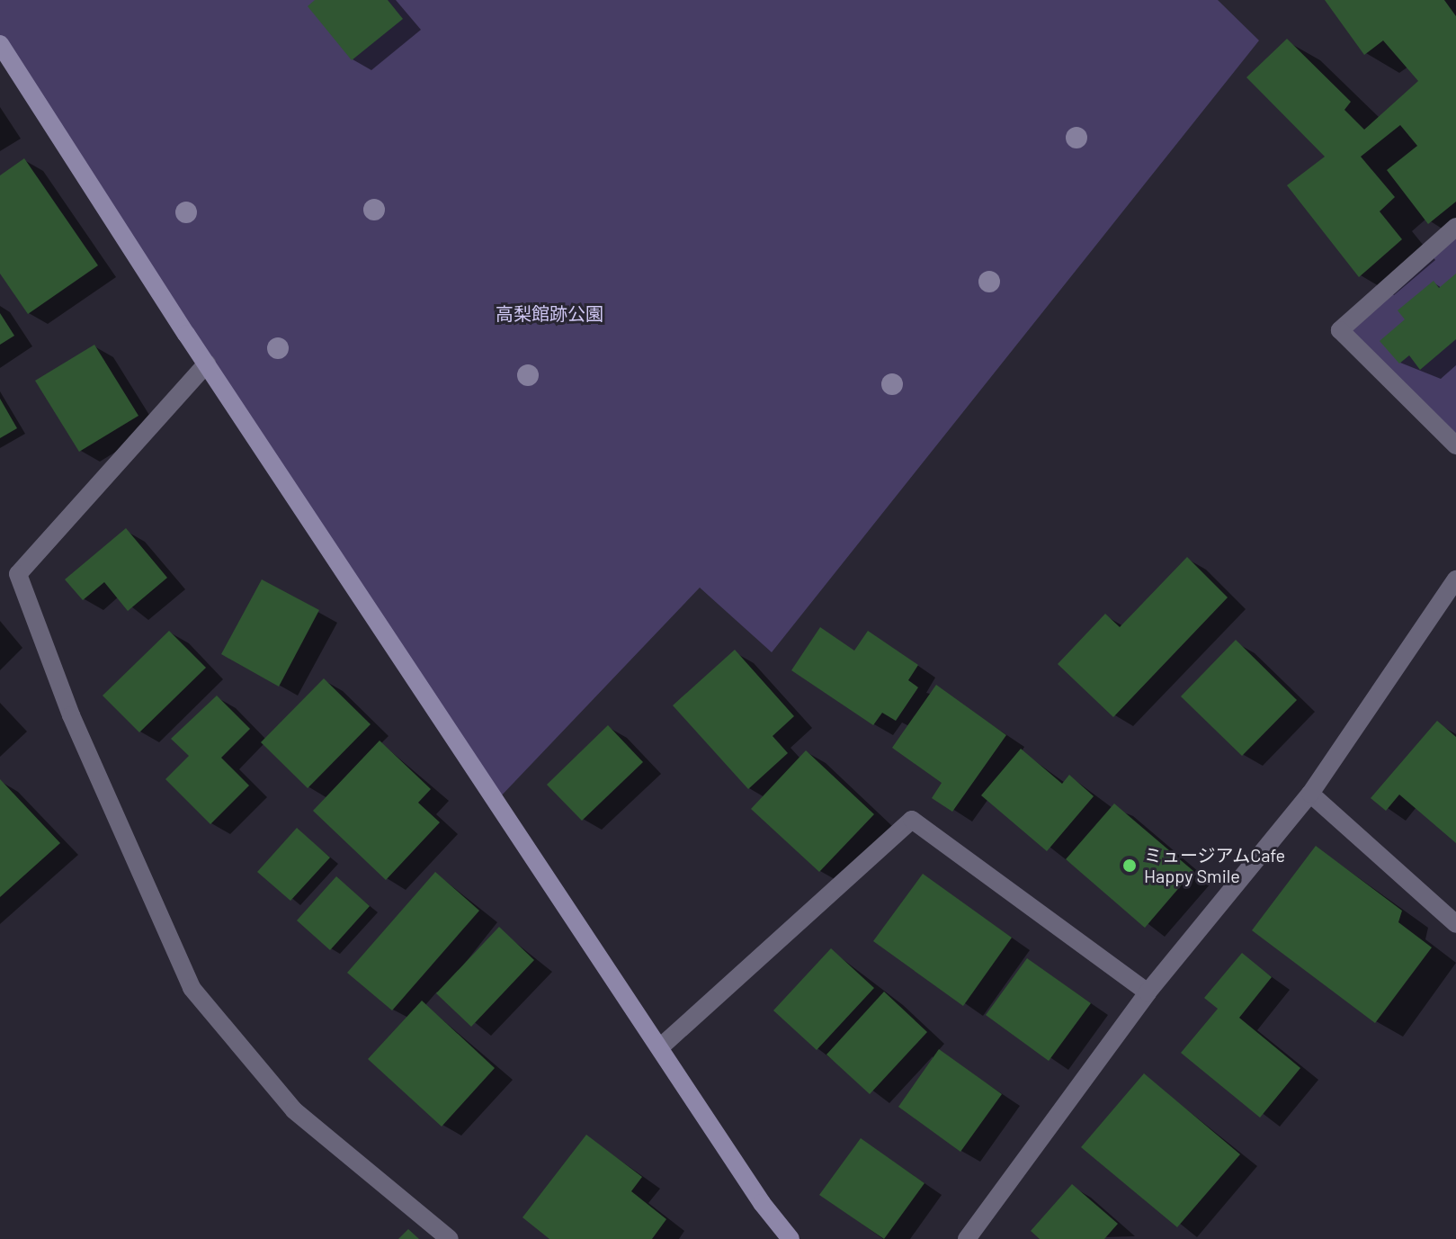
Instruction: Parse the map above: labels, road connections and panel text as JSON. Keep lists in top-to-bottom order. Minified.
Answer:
{"parks":["高梨館跡公園"],"places":["ミュージアムCafe Happy Smile"]}
